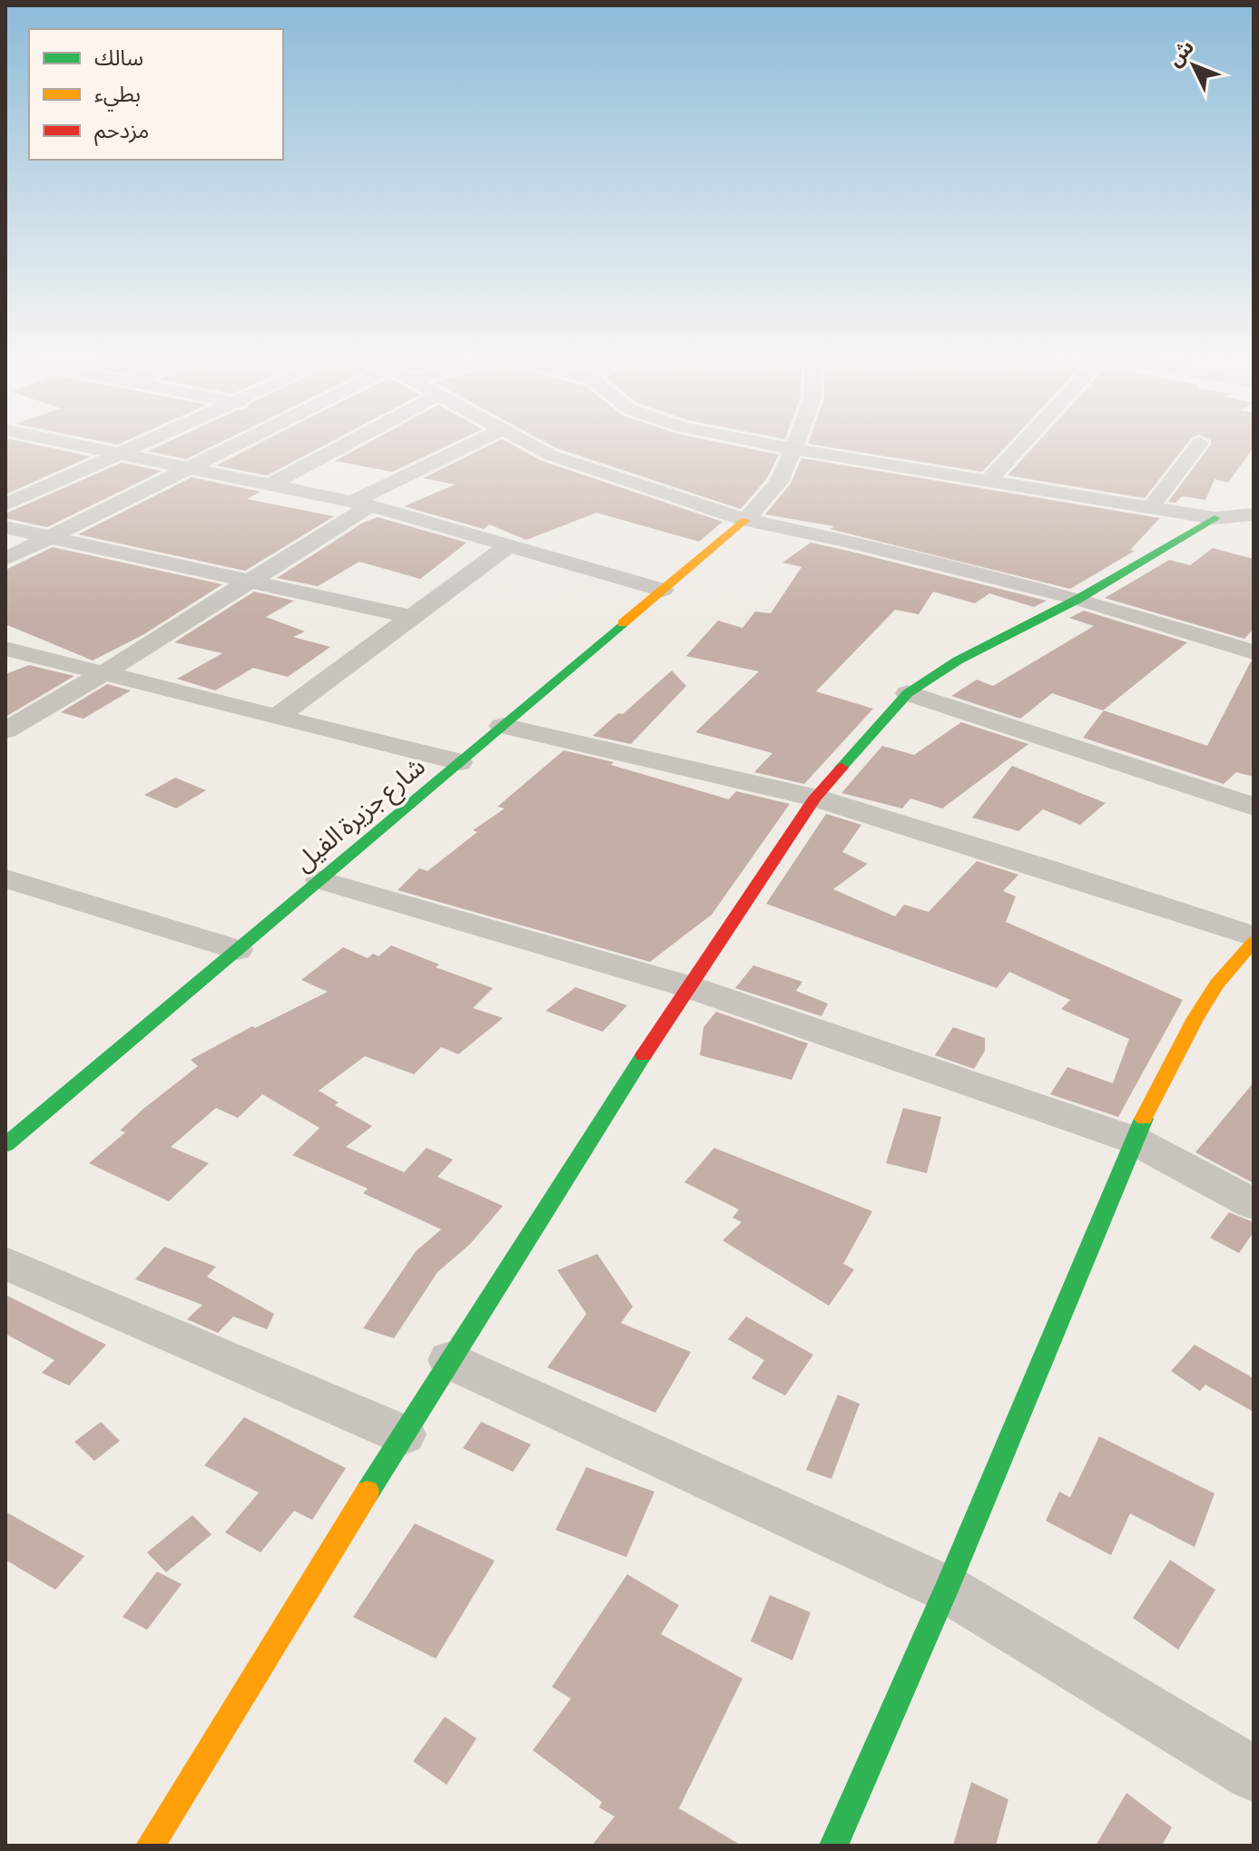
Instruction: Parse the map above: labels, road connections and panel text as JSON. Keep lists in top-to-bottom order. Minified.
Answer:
{"streets":{"street":["شارع جزيرة الفيل"]},"legend":["سالك","بطيء","مزدحم"],"north":"top left"}
